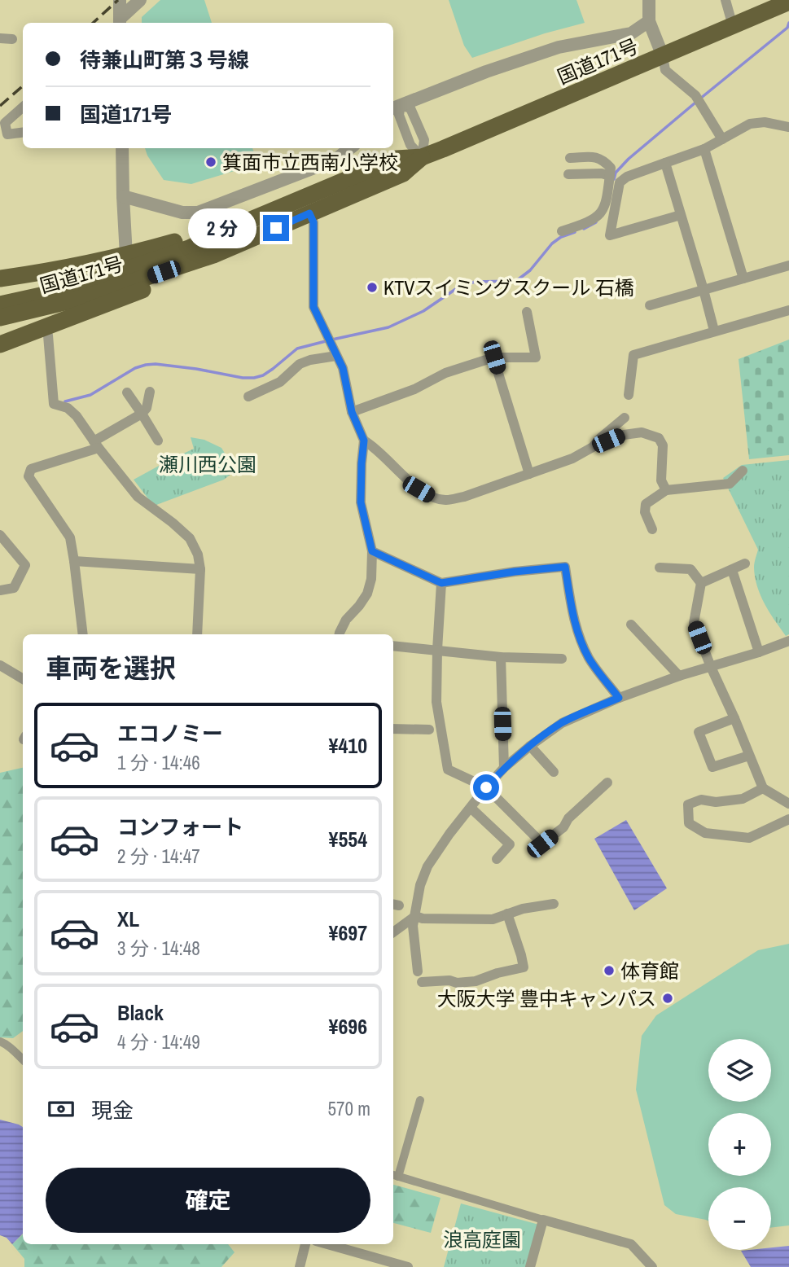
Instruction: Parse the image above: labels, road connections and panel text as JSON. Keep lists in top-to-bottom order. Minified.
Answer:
{"streets":{"highway":["国道171号"]},"parks":["瀬川西公園","浪高庭園"],"places":["箕面市立西南小学校","KTVスイミングスクール 石橋","体育館","大阪大学 豊中キャンパス"],"page":{"banner":["待兼山町第３号線","国道171号"],"bubble":"2 分","heading":"車両を選択","list":[{"name":"エコノミー","note":"1 分 · 14:46","value":"¥410"},{"name":"コンフォート","note":"2 分 · 14:47","value":"¥554"},{"name":"XL","note":"3 分 · 14:48","value":"¥697"},{"name":"Black","note":"4 分 · 14:49","value":"¥696"}],"map_buttons":["+","−"],"pay":["現金","570 m"],"buttons":"確定"}}
